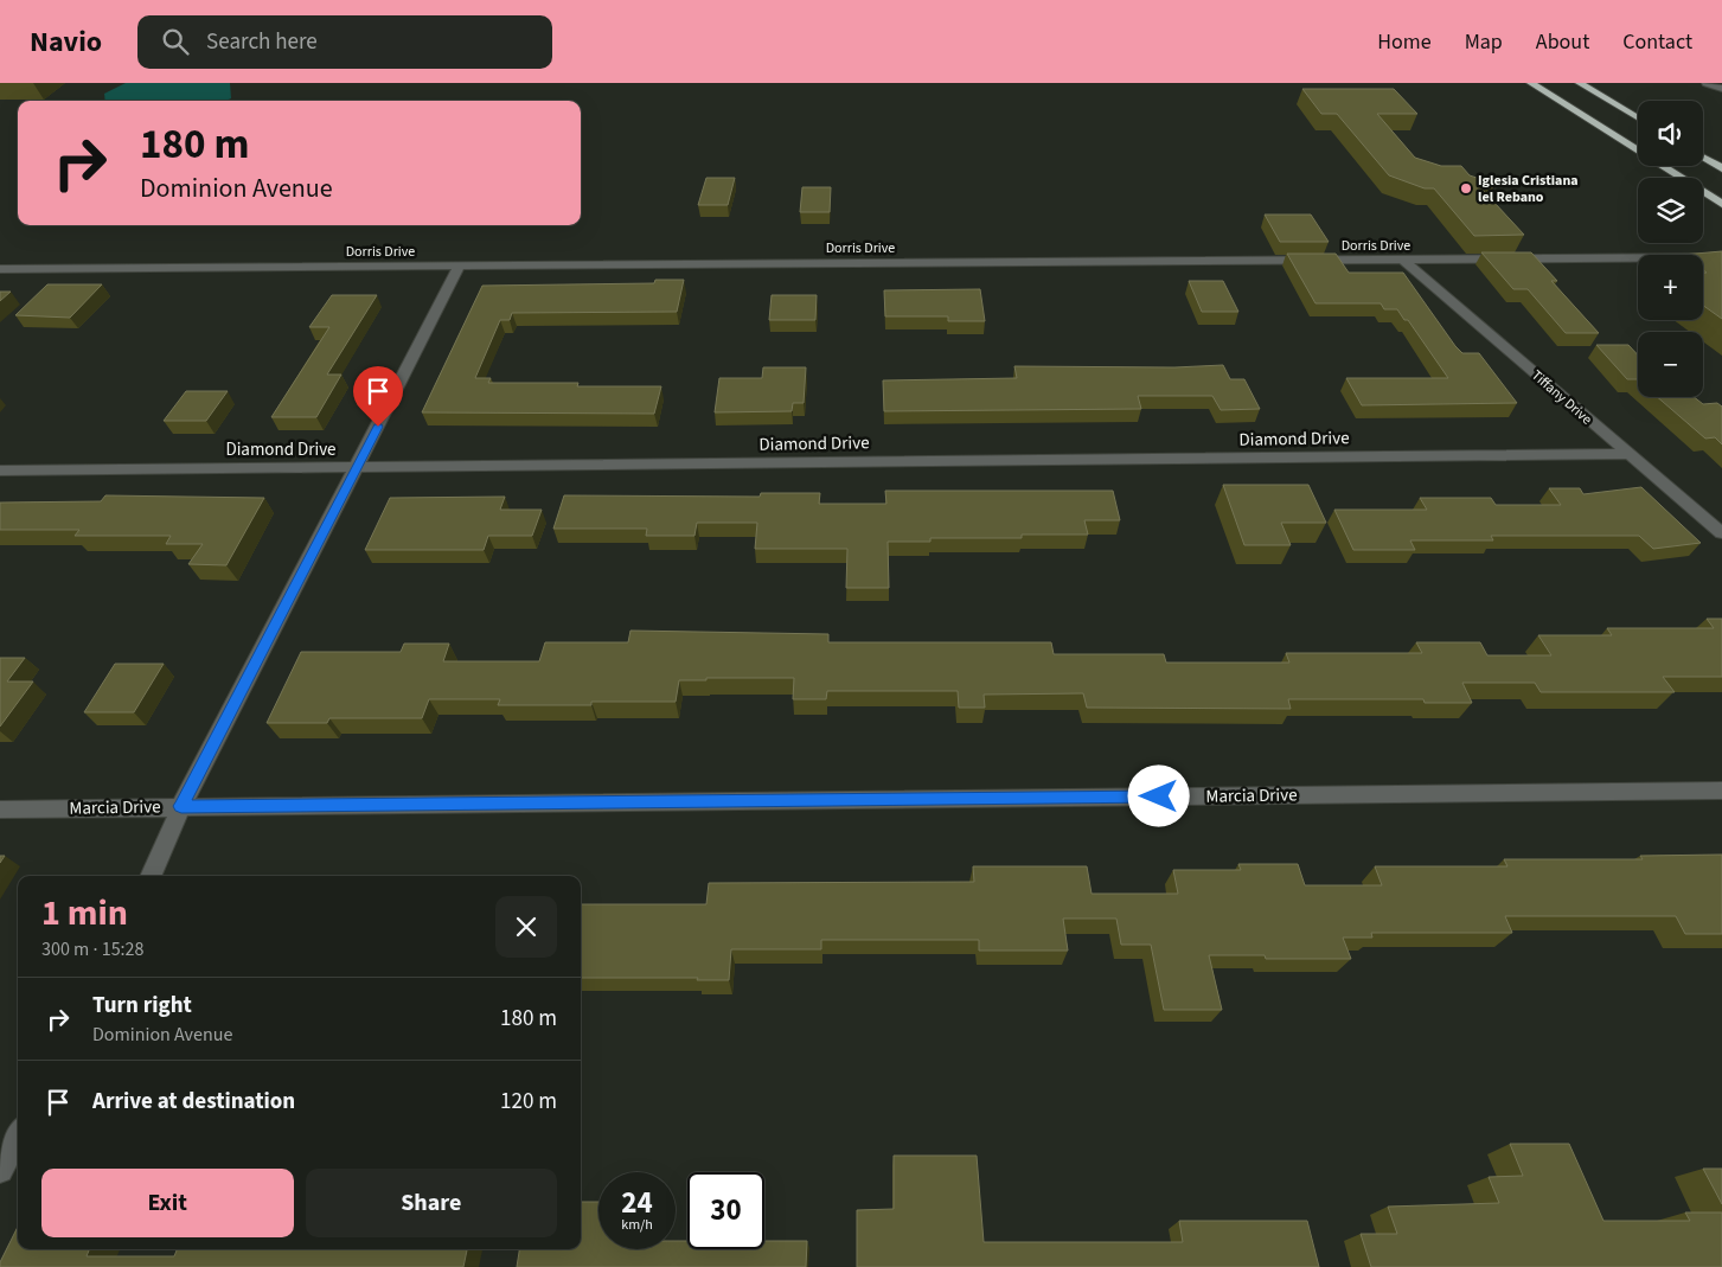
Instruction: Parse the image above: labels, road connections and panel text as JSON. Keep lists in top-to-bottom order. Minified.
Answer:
{"streets":{"street":["Dorris Drive","Tiffany Drive","Diamond Drive","Marcia Drive"]},"crossings":[["Dorris Drive","Tiffany Drive"],["Tiffany Drive","Diamond Drive"]],"places":["Iglesia Cristiana lel Rebano"],"page":{"header":"Navio","search":"Search here","nav":["Home","Map","About","Contact"],"map_buttons":["+","−"],"turn":["180 m","Dominion Avenue"],"heading":["1 min","300 m · 15:28"],"list":[{"name":"Turn right","note":"Dominion Avenue","value":"180 m"},{"name":"Arrive at destination","value":"120 m"}],"buttons":["Exit","Share"],"speed":"24 km/h","limit":"30"}}
